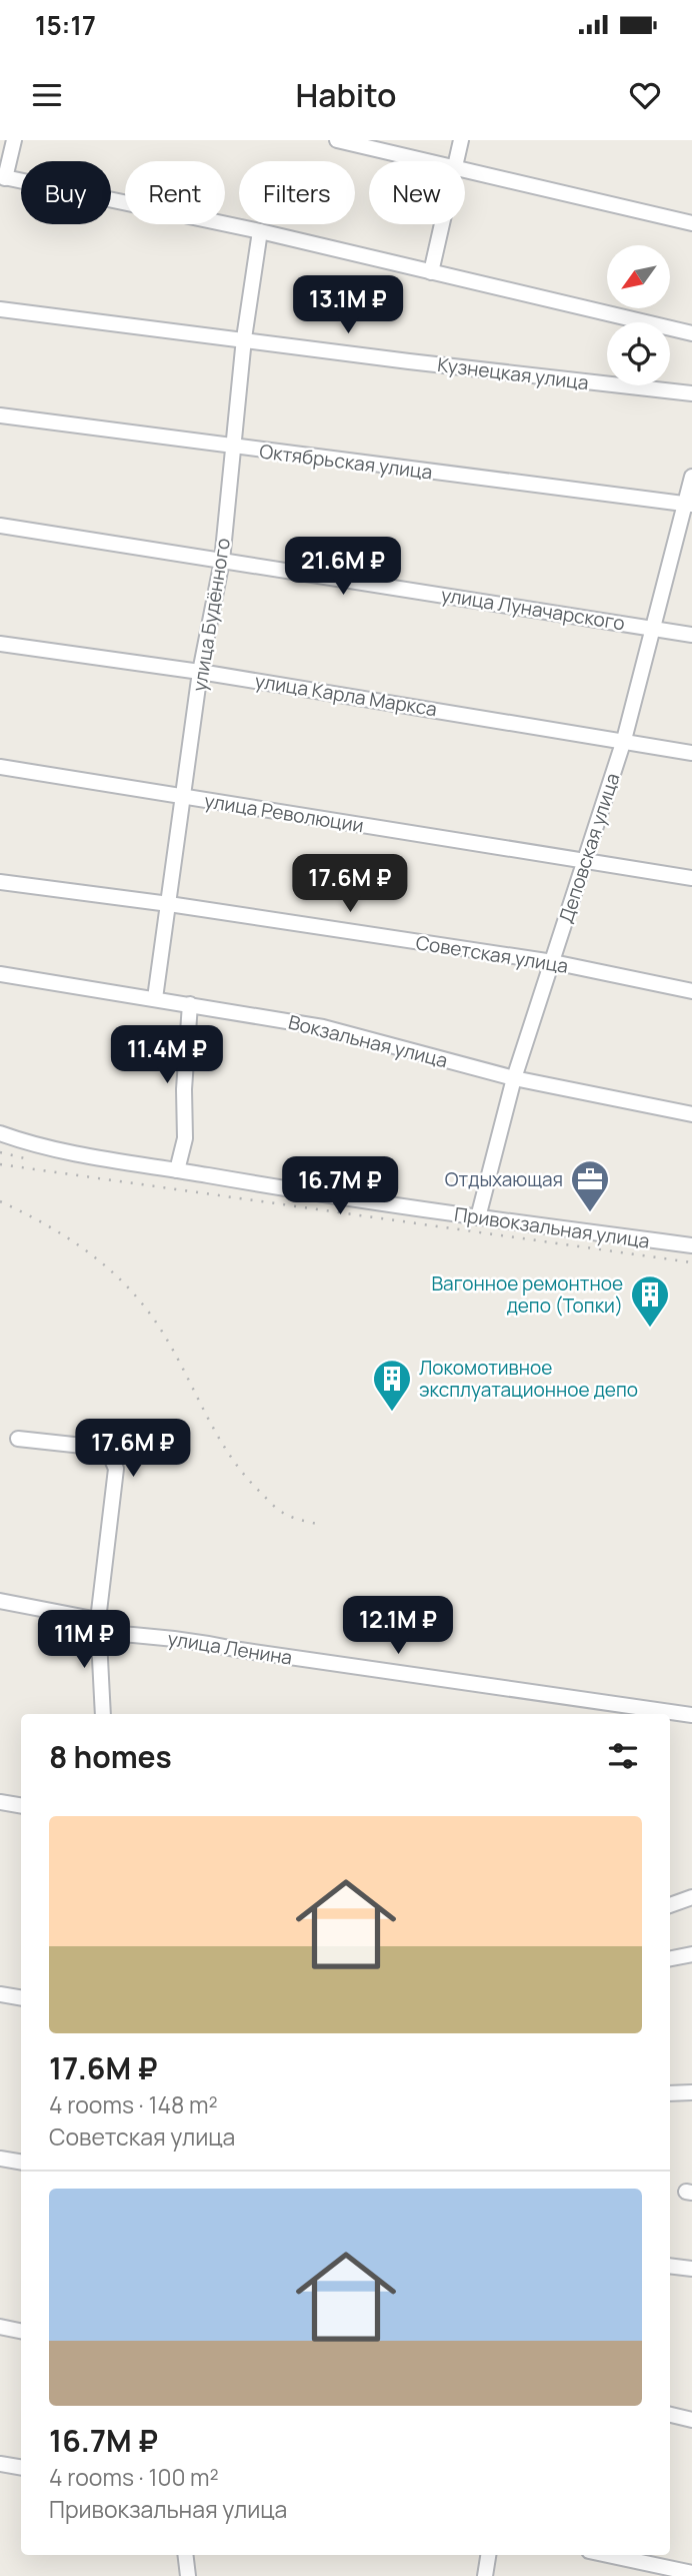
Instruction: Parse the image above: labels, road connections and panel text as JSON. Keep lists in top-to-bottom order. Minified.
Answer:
{"streets":{"street":["Кузнецкая улица","Октябрьская улица","улица Луначарского","улица Будённого","улица Карла Маркса","улица Революции","Деповская улица","Советская улица","Вокзальная улица","Привокзальная улица","улица Ленина"]},"crossings":[["Кузнецкая улица","улица Будённого"],["Октябрьская улица","улица Будённого"],["Октябрьская улица","Деповская улица"],["улица Луначарского","улица Будённого"],["улица Луначарского","Деповская улица"],["улица Будённого","улица Карла Маркса"],["улица Будённого","улица Революции"],["улица Будённого","Советская улица"],["улица Будённого","Вокзальная улица"],["улица Карла Маркса","Деповская улица"],["улица Революции","Деповская улица"],["Деповская улица","Советская улица"],["Деповская улица","Вокзальная улица"],["Деповская улица","Привокзальная улица"]],"places":{"office":["Отдыхающая"],"building":["Вагонное ремонтное депо (Топки)","Локомотивное эксплуатационное депо"]},"north":"bottom left","page":{"status":"15:17","header":"Habito","chip":["Buy","Rent","Filters","New"],"price":["13.1M ₽","21.6M ₽","17.6M ₽","11.4M ₽","16.7M ₽","17.6M ₽","12.1M ₽","11M ₽"],"heading":"8 homes","list":[{"name":"17.6M ₽","note":"4 rooms · 148 m² · Советская улица"},{"name":"16.7M ₽","note":"4 rooms · 100 m² · Привокзальная улица"}]}}
